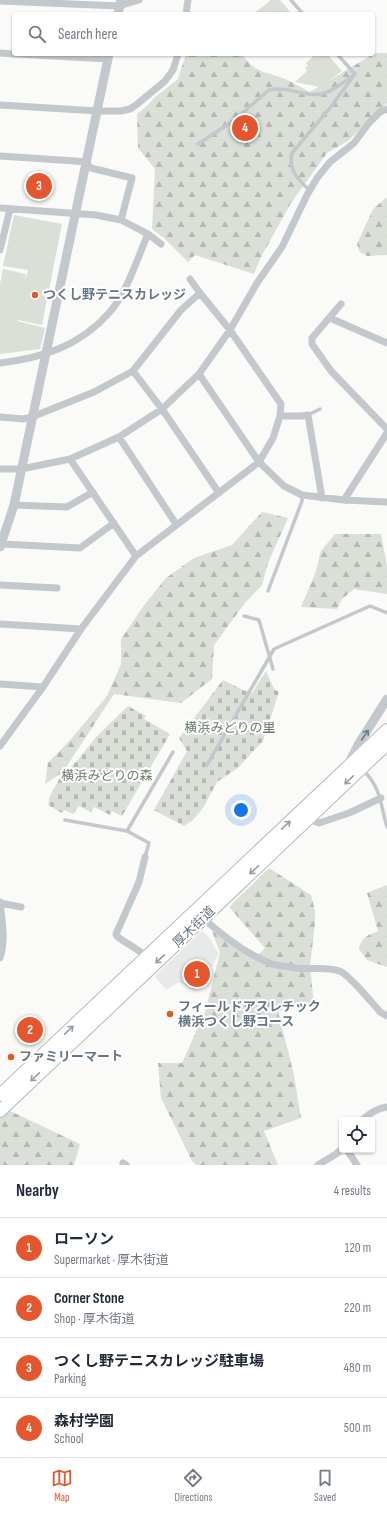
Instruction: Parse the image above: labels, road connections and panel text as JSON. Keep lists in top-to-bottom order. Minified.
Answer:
{"streets":{"highway":["厚木街道"]},"parks":["横浜みどりの里","横浜みどりの森"],"places":["つくし野テニスカレッジ","フィールドアスレチック 横浜つくし野コース","ファミリーマート"],"page":{"search":"Search here","pins":["4","3","1","2"],"heading":["Nearby","4 results"],"list":[{"mark":"1","name":"ローソン","note":"Supermarket · 厚木街道","value":"120 m"},{"mark":"2","name":"Corner Stone","note":"Shop · 厚木街道","value":"220 m"},{"mark":"3","name":"つくし野テニスカレッジ駐車場","note":"Parking","value":"480 m"},{"mark":"4","name":"森村学園","note":"School","value":"500 m"}],"nav":["Map","Directions","Saved"]}}
